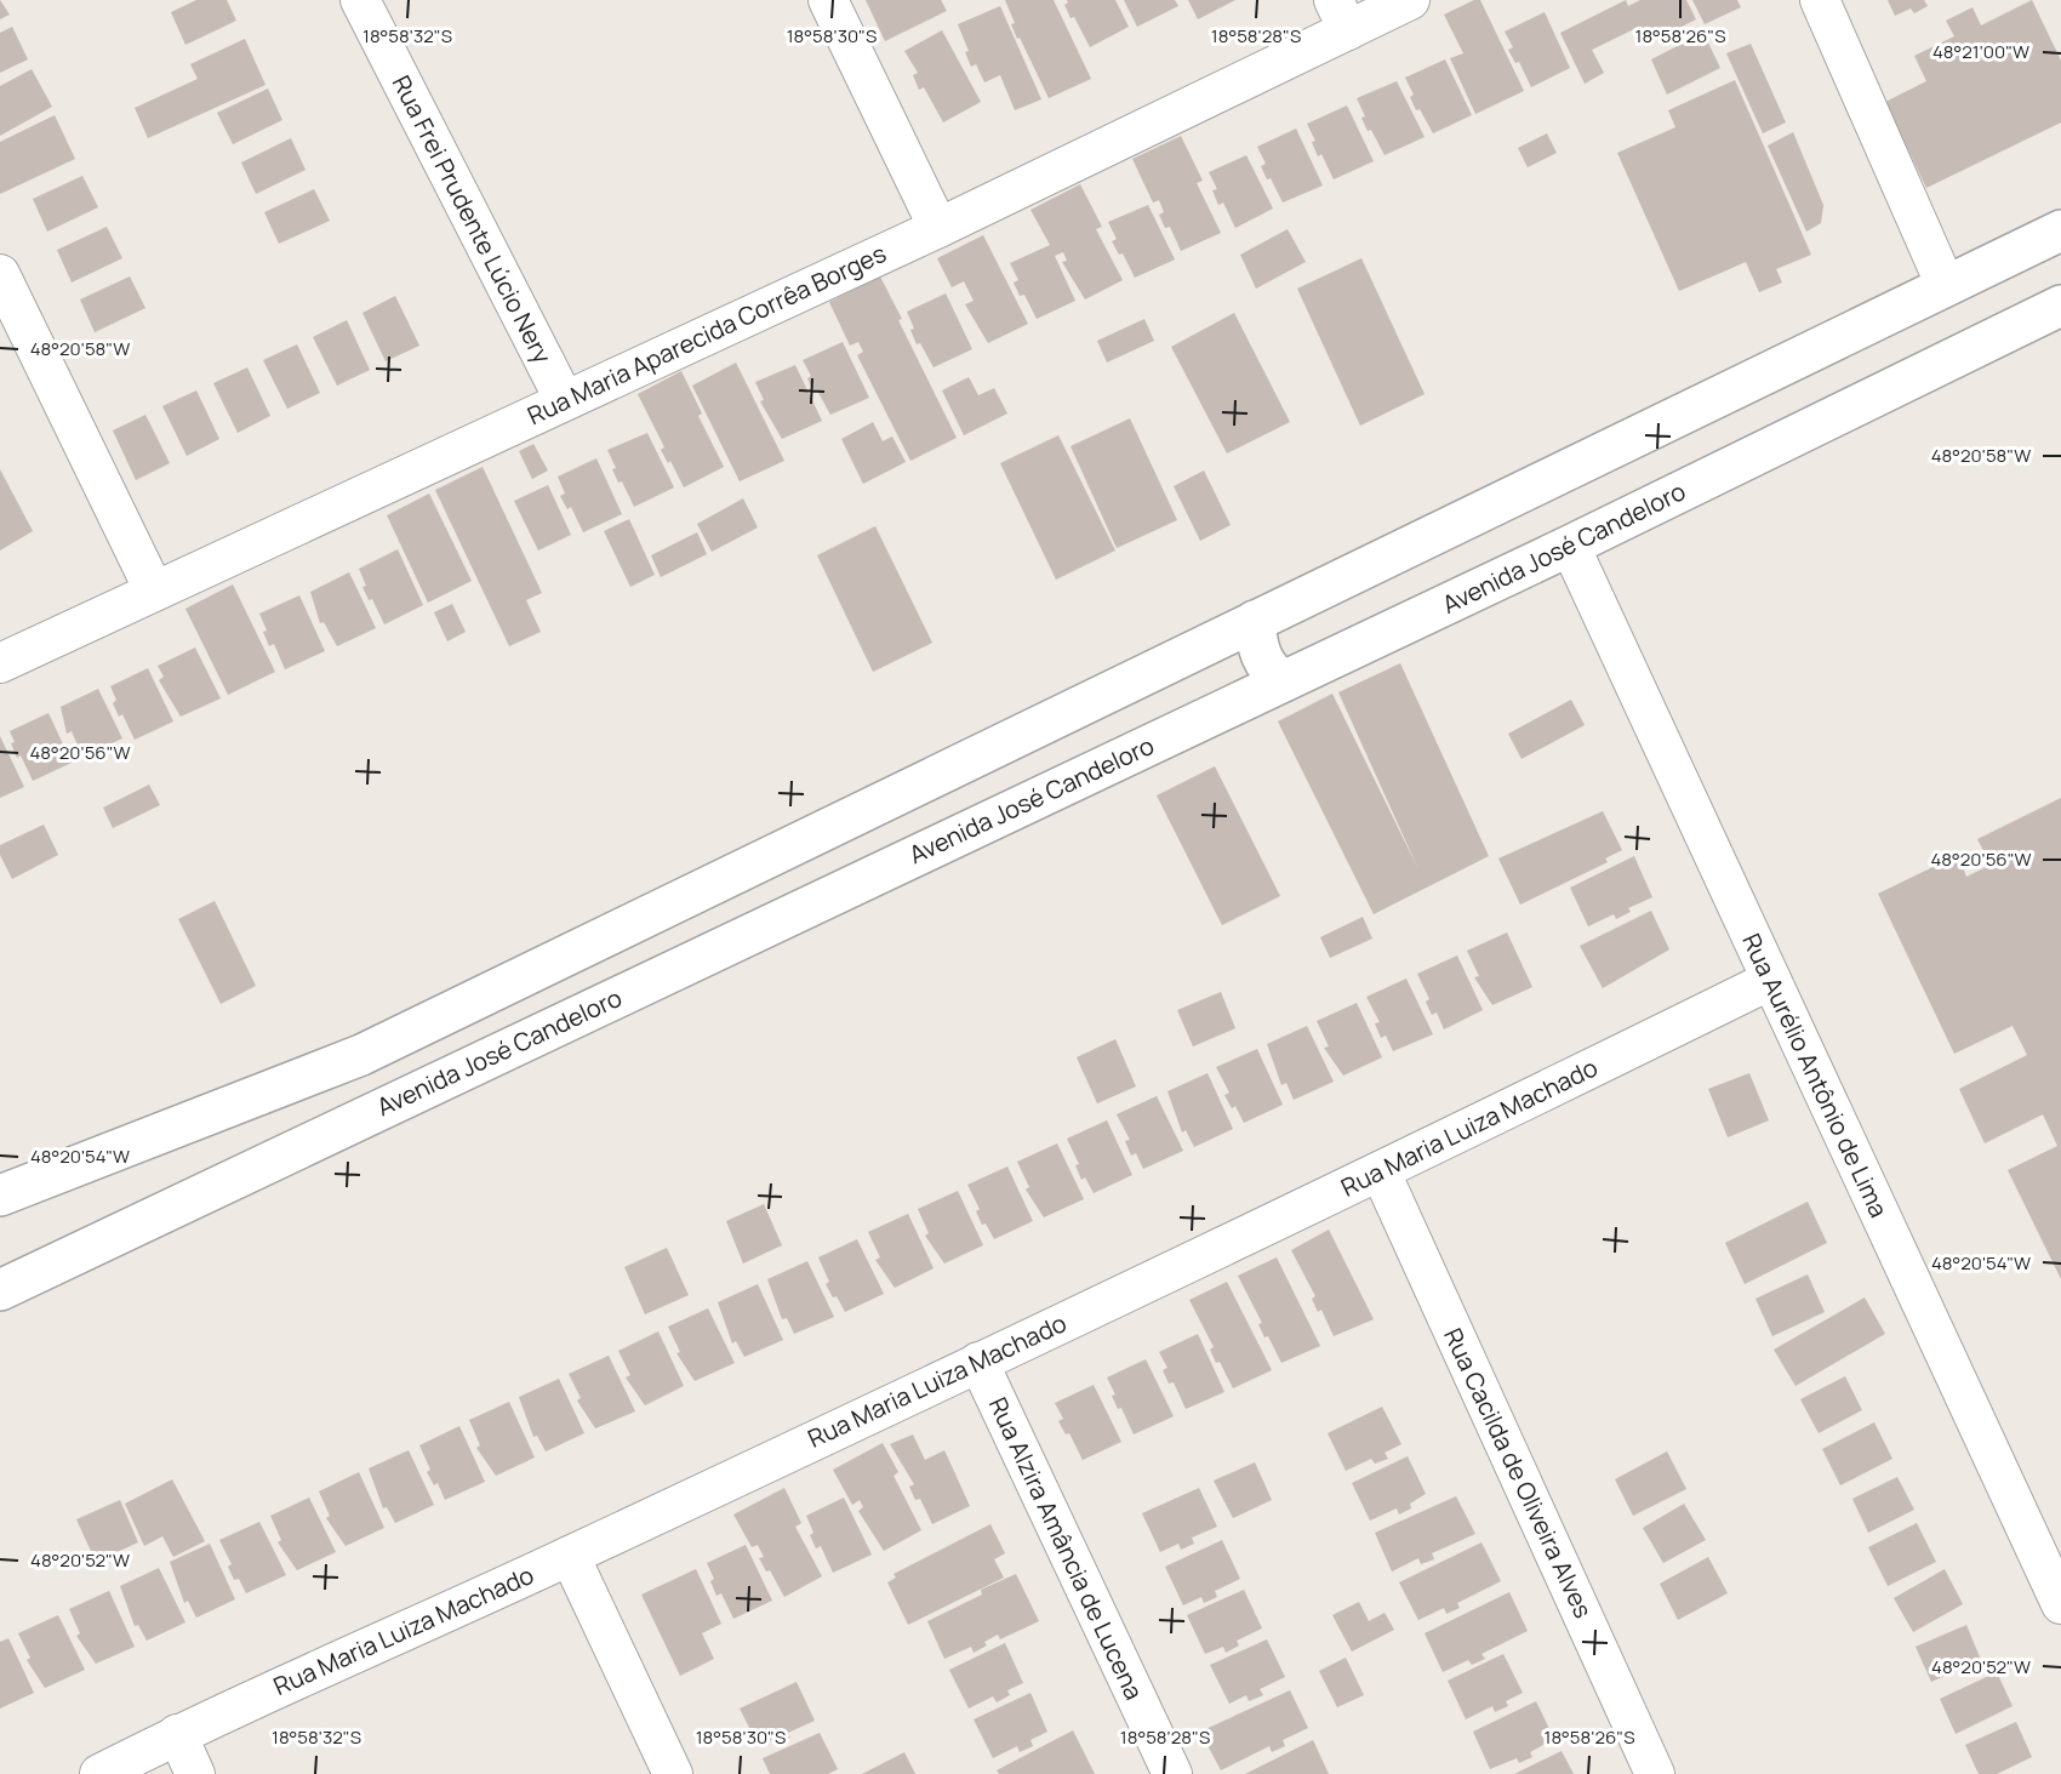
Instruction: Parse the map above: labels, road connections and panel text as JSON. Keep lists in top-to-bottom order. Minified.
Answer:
{"streets":{"street":["Rua Frei Prudente Lúcio Nery","Rua Maria Aparecida Corrêa Borges","Avenida José Candeloro","Rua Aurélio Antônio de Lima","Rua Maria Luiza Machado","Rua Cacilda de Oliveira Alves","Rua Alzira Amância de Lucena"]},"crossings":[["Rua Frei Prudente Lúcio Nery","Rua Maria Aparecida Corrêa Borges"],["Avenida José Candeloro","Rua Aurélio Antônio de Lima"],["Rua Aurélio Antônio de Lima","Rua Maria Luiza Machado"],["Rua Maria Luiza Machado","Rua Cacilda de Oliveira Alves"],["Rua Maria Luiza Machado","Rua Alzira Amância de Lucena"]],"coordinates":["18°58'32\"S","18°58'30\"S","18°58'28\"S","18°58'26\"S","48°21'00\"W","48°20'58\"W","48°20'56\"W","48°20'54\"W","48°20'52\"W"]}
